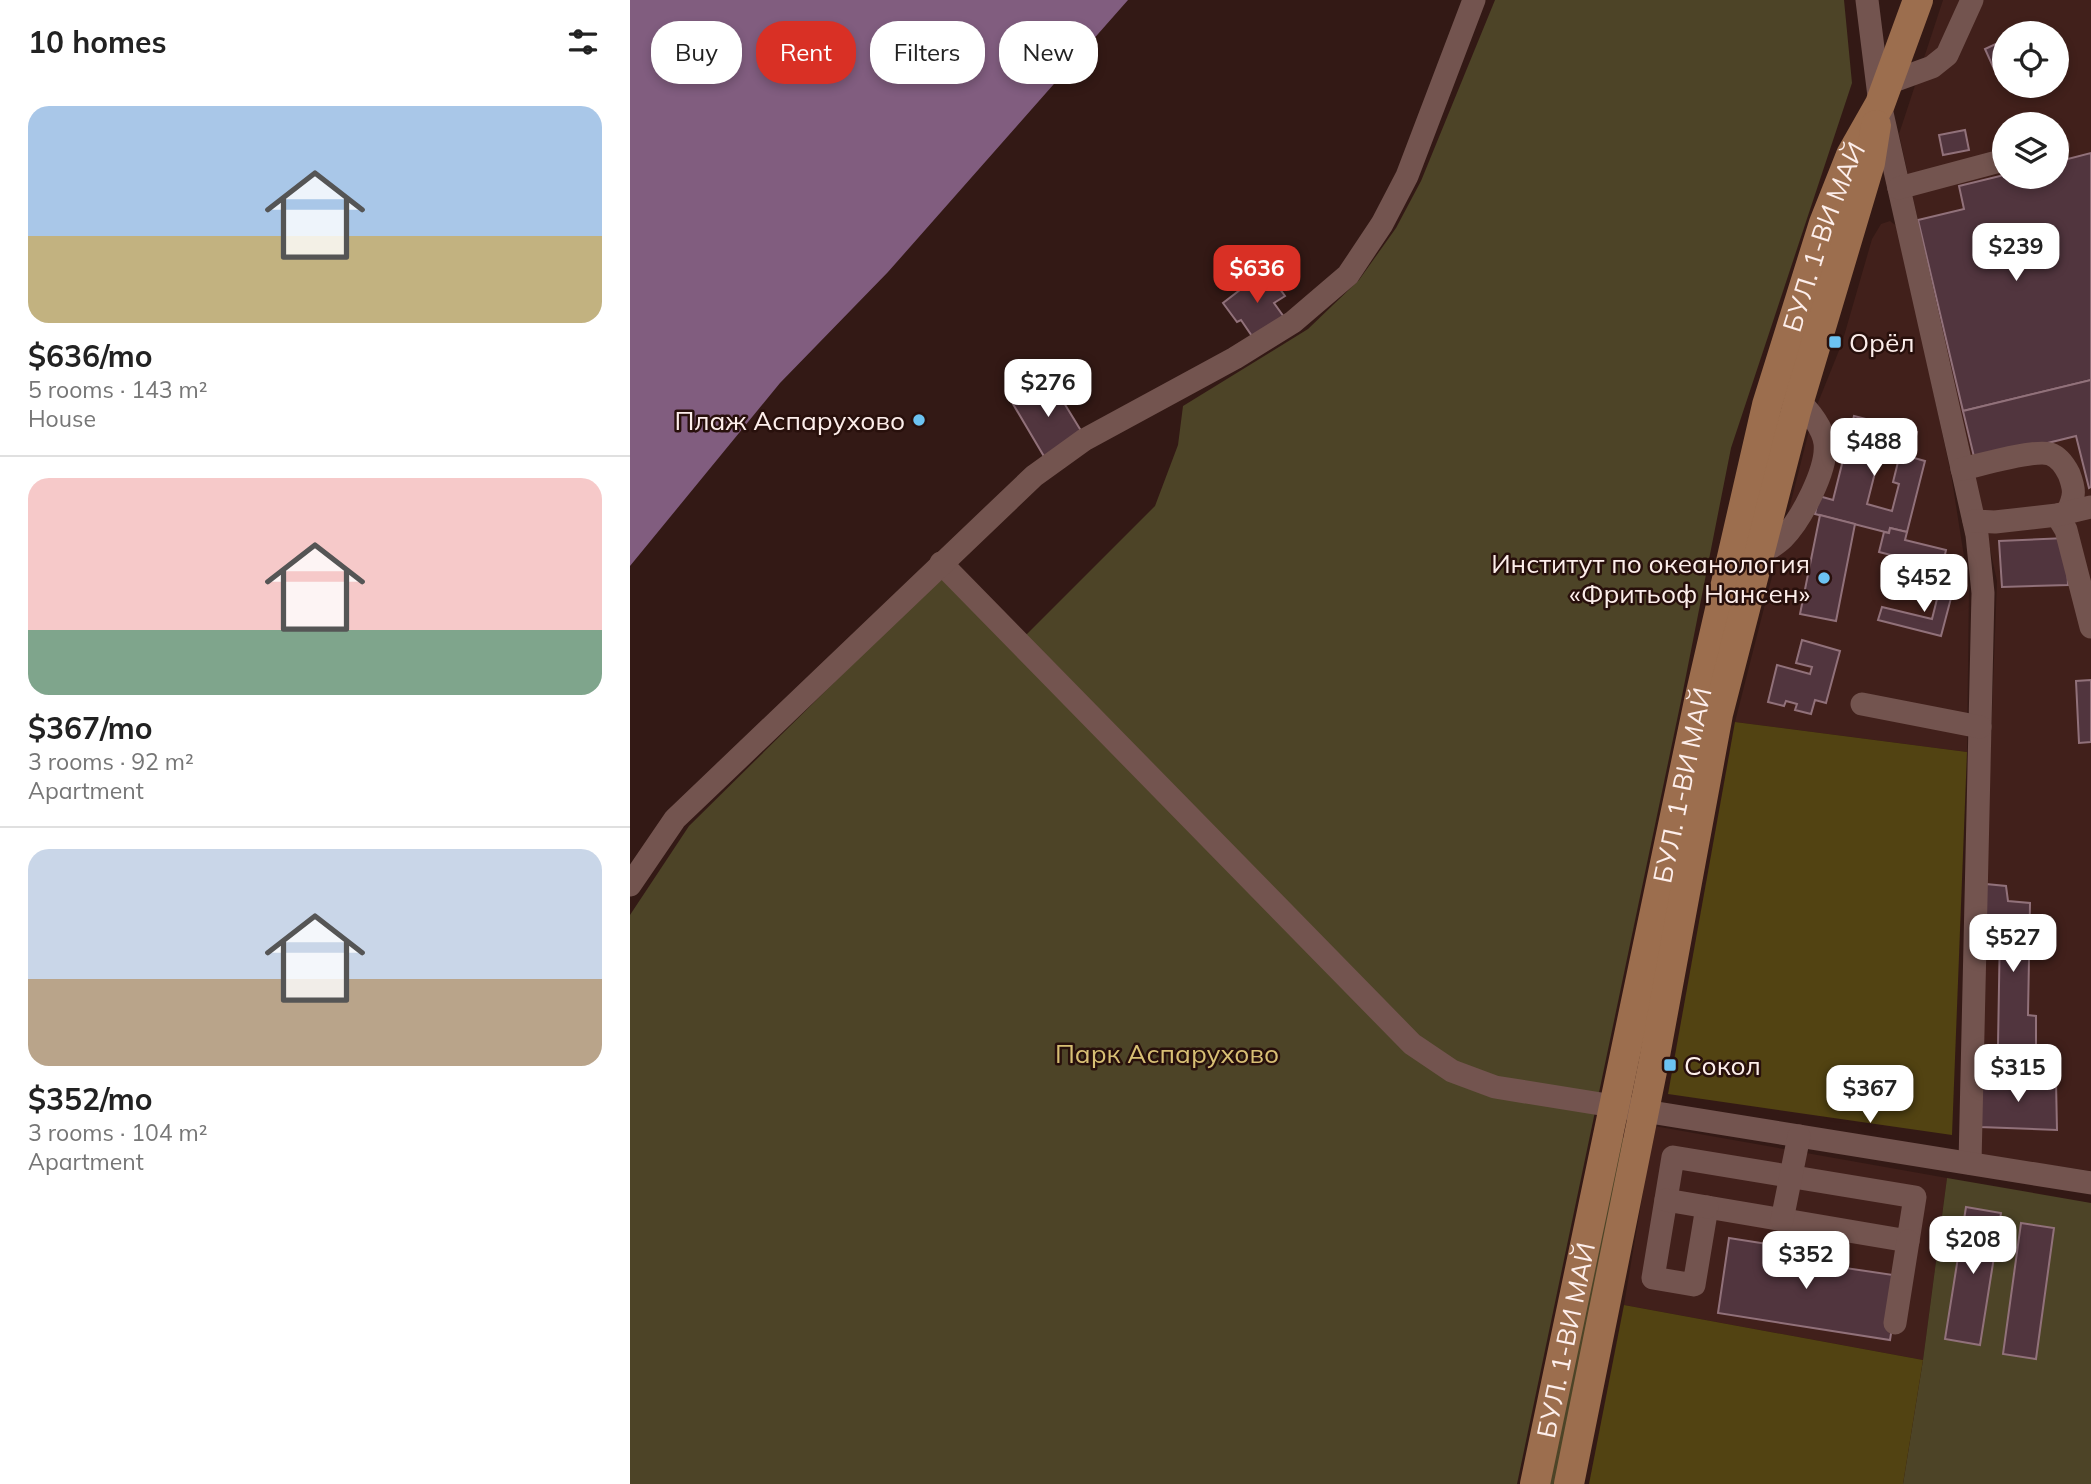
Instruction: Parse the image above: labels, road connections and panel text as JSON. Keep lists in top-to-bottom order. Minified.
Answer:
{"streets":{"main road":["БУЛ. 1-ВИ МАЙ"]},"parks":["Парк Аспарухово"],"places":{"transit":["Орёл","Сокол"],"other":["Плаж Аспарухово","Институт по океанология «Фритьоф Нансен»"]},"page":{"heading":"10 homes","chip":["Buy","Rent","Filters","New"],"list":[{"name":"$636/mo","note":"5 rooms · 143 m² · House"},{"name":"$367/mo","note":"3 rooms · 92 m² · Apartment"},{"name":"$352/mo","note":"3 rooms · 104 m² · Apartment"}],"price":["$239","$636","$276","$488","$452","$527","$315","$367","$208","$352"]}}
